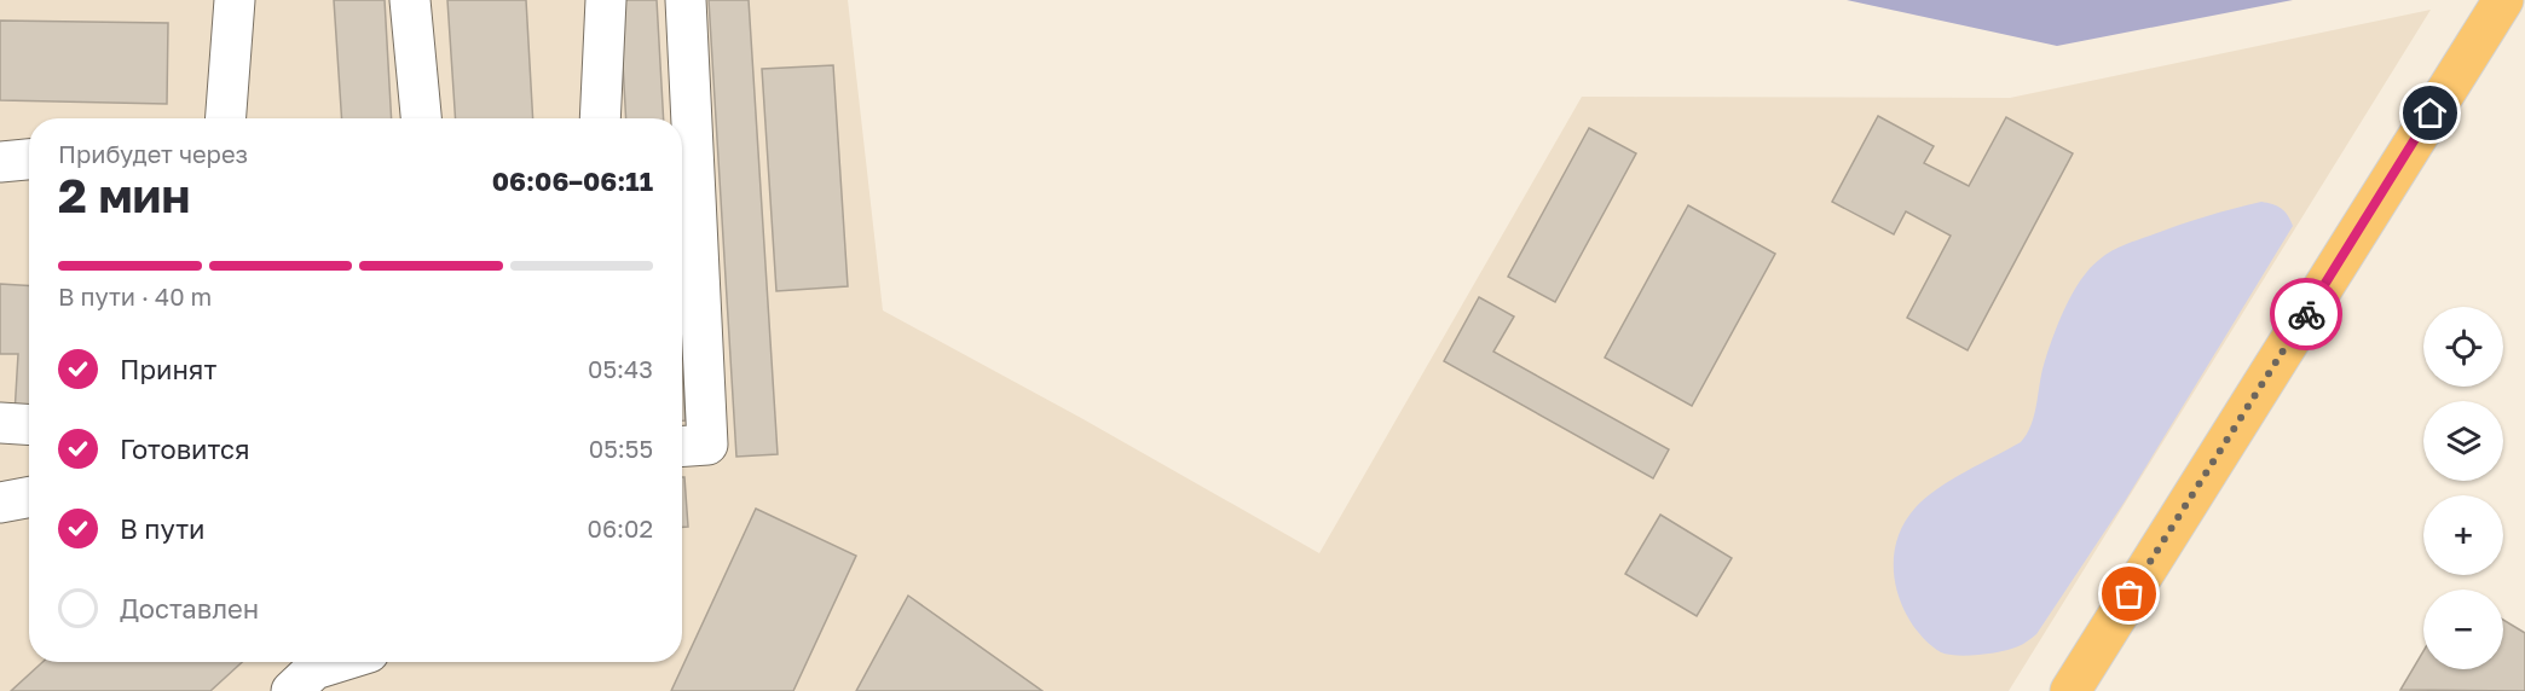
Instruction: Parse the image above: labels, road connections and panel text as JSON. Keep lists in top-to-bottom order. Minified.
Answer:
{"page":{"heading":["2 мин","Прибудет через","06:06–06:11"],"bar":"В пути · 40 m","map_buttons":["+","−"],"list":[["Принят","05:43"],["Готовится","05:55"],["В пути","06:02"],"Доставлен"]}}
